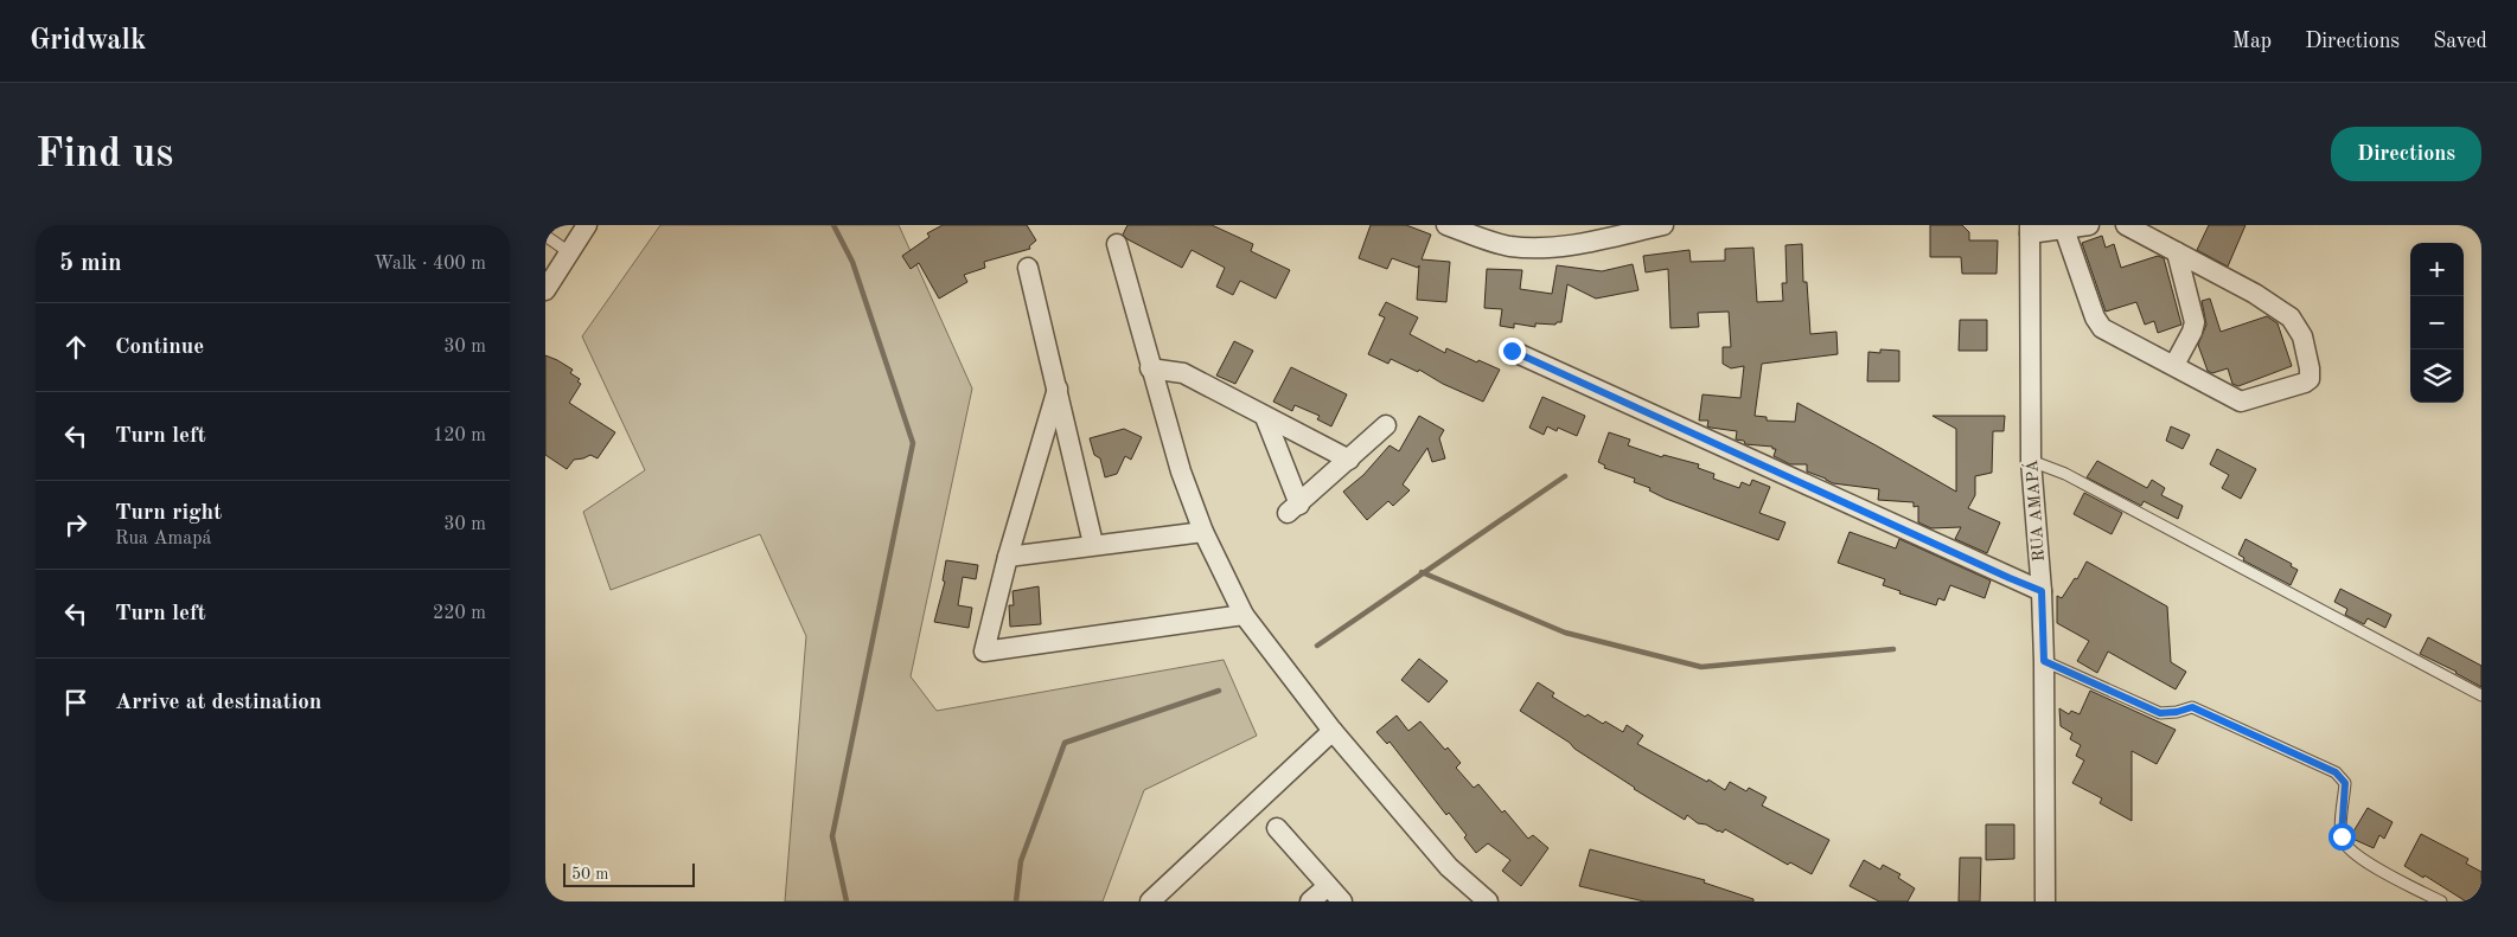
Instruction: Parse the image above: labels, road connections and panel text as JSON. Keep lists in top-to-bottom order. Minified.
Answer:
{"streets":{"street":["RUA AMAPÁ"]},"scale_bar":"50 m","page":{"header":"Gridwalk","nav":["Map","Directions","Saved"],"buttons":"Directions","title":"Find us","heading":["5 min","Walk · 400 m"],"map_buttons":["+","−"],"list":[["Continue","30 m"],["Turn left","120 m"],["Turn right","Rua Amapá","30 m"],["Turn left","220 m"],"Arrive at destination"],"scale":"50 m"}}
